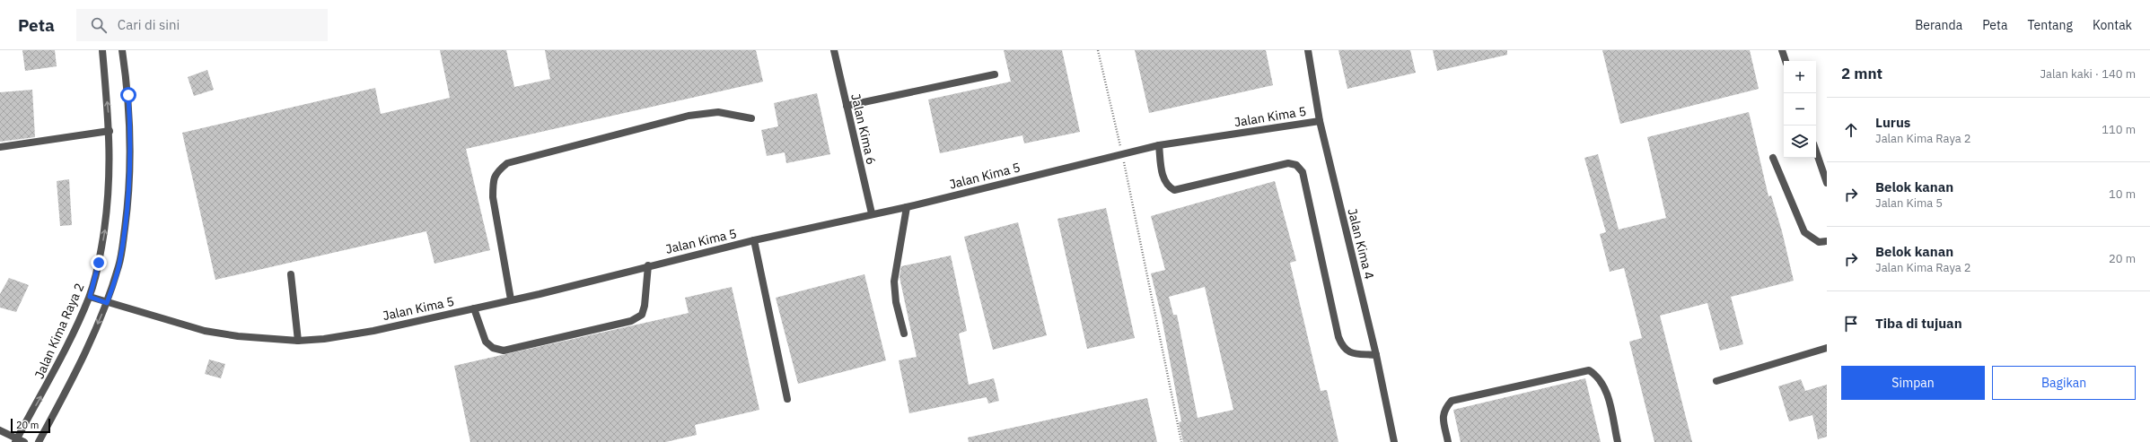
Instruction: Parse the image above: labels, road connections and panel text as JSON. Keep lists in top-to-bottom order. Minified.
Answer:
{"streets":{"street":["Jalan Kima 5","Jalan Kima 6","Jalan Kima 4","Jalan Kima Raya 2"]},"crossings":[["Jalan Kima 5","Jalan Kima 6"],["Jalan Kima 5","Jalan Kima 4"],["Jalan Kima 5","Jalan Kima Raya 2"]],"scale_bar":"20 m","page":{"header":"Peta","search":"Cari di sini","nav":["Beranda","Peta","Tentang","Kontak"],"heading":["2 mnt","Jalan kaki · 140 m"],"map_buttons":["+","−"],"list":[["Lurus","Jalan Kima Raya 2","110 m"],["Belok kanan","Jalan Kima 5","10 m"],["Belok kanan","Jalan Kima Raya 2","20 m"],"Tiba di tujuan"],"buttons":["Simpan","Bagikan"],"scale":"20 m"}}
